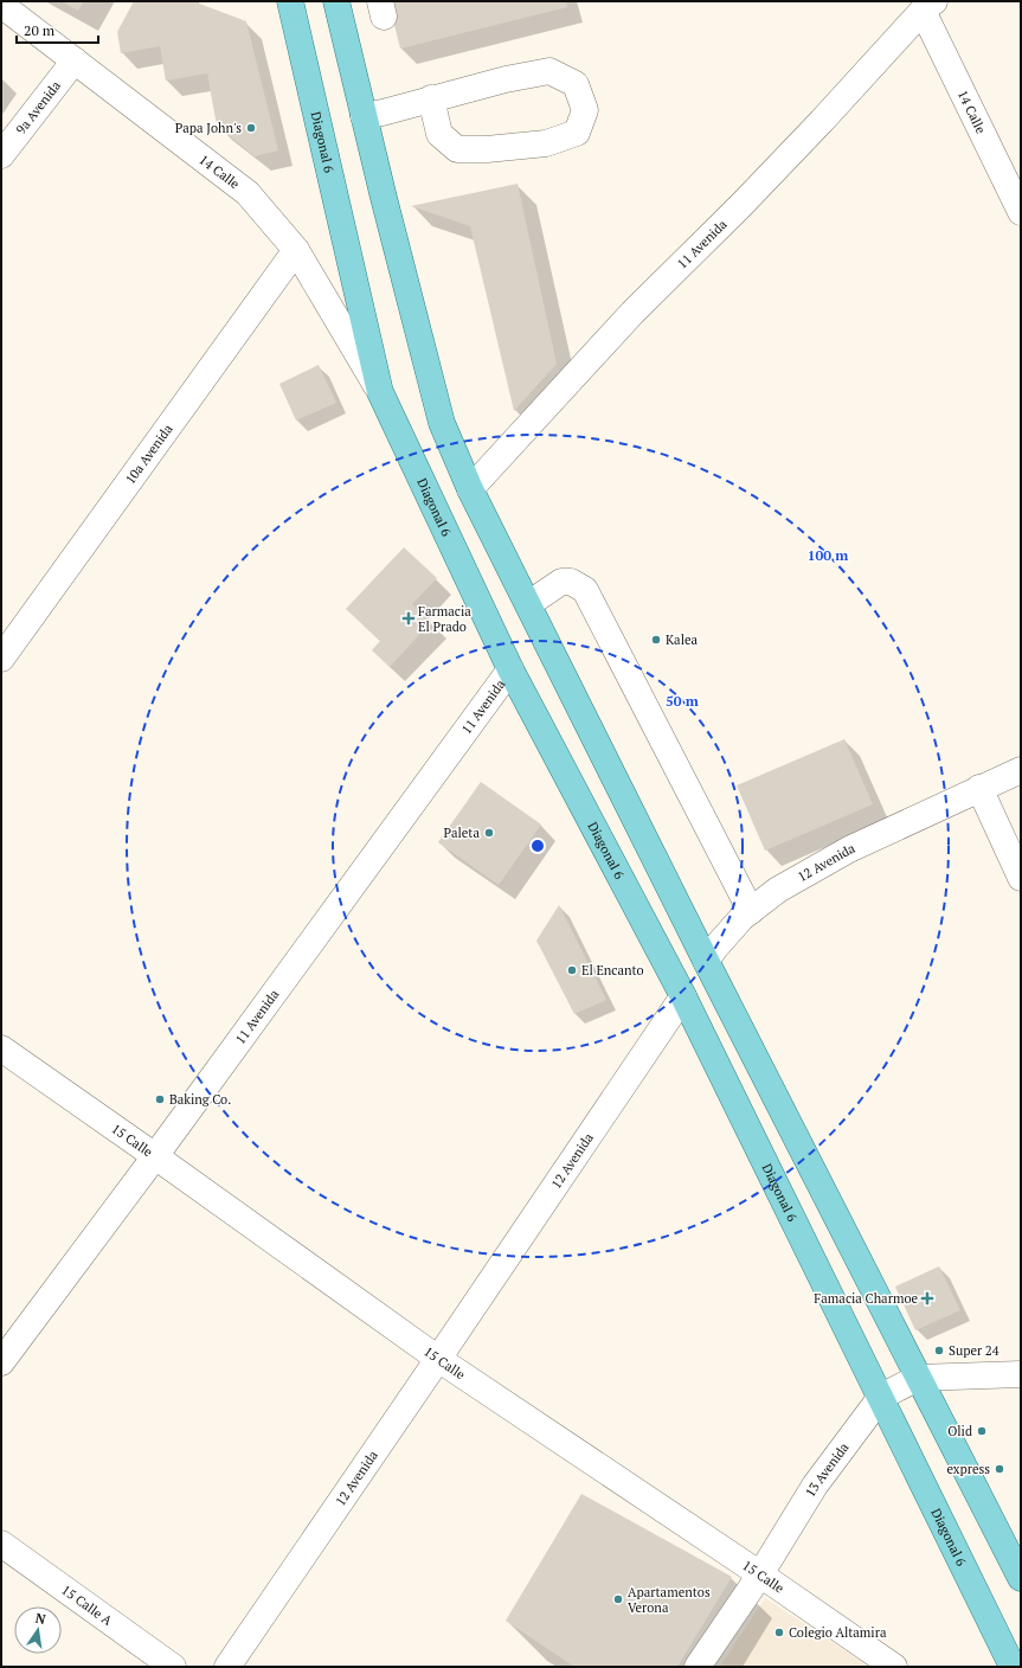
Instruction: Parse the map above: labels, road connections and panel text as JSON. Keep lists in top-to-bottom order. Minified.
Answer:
{"streets":{"main road":["Diagonal 6","12 Avenida"],"street":["9a Avenida","14 Calle","11 Avenida","10a Avenida","15 Calle","13 Avenida","15 Calle A"]},"crossings":[["9a Avenida","14 Calle"],["14 Calle","Diagonal 6"],["14 Calle","11 Avenida"],["14 Calle","10a Avenida"],["Diagonal 6","11 Avenida"],["Diagonal 6","12 Avenida"],["Diagonal 6","13 Avenida"],["11 Avenida","15 Calle"],["12 Avenida","15 Calle"],["15 Calle","13 Avenida"]],"places":{"other":["Papa John's","Kalea","Paleta","El Encanto","Baking Co.","Super 24","Olid","express","Apartamentos Verona","Colegio Altamira"],"health":["Farmacia El Prado","Famacia Charmoe"]},"scale_bar":"20 m","north":"top","rings":["100 m","50 m"]}
